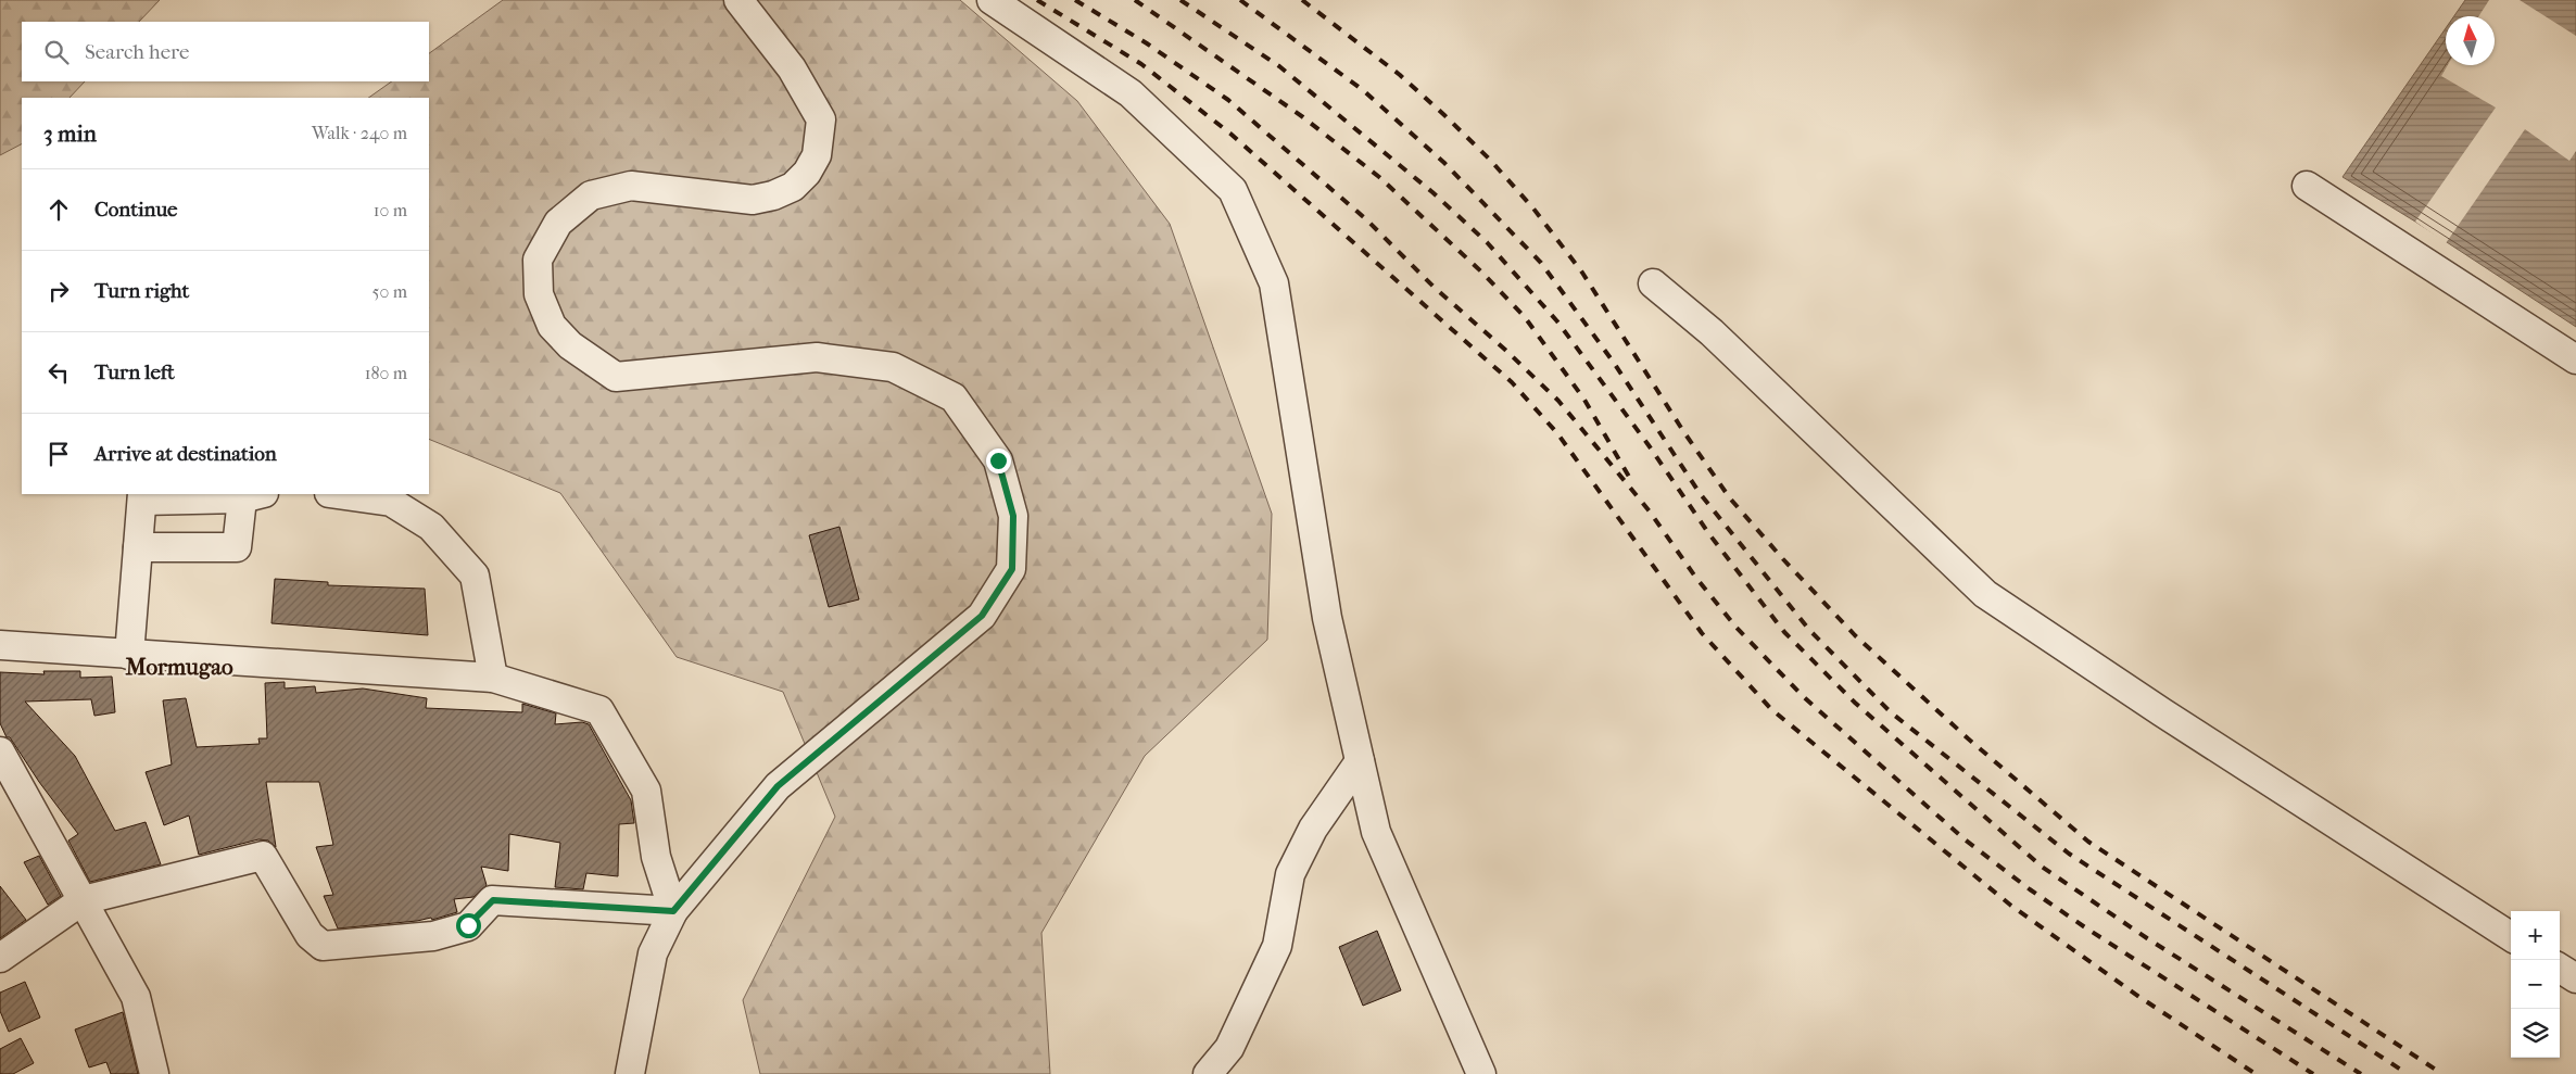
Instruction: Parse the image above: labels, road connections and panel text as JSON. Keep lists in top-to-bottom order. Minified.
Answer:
{"districts":["Mormugao"],"north":"top","page":{"search":"Search here","heading":["3 min","Walk · 240 m"],"list":[["Continue","10 m"],["Turn right","50 m"],["Turn left","180 m"],"Arrive at destination"],"map_buttons":["+","−"]}}
